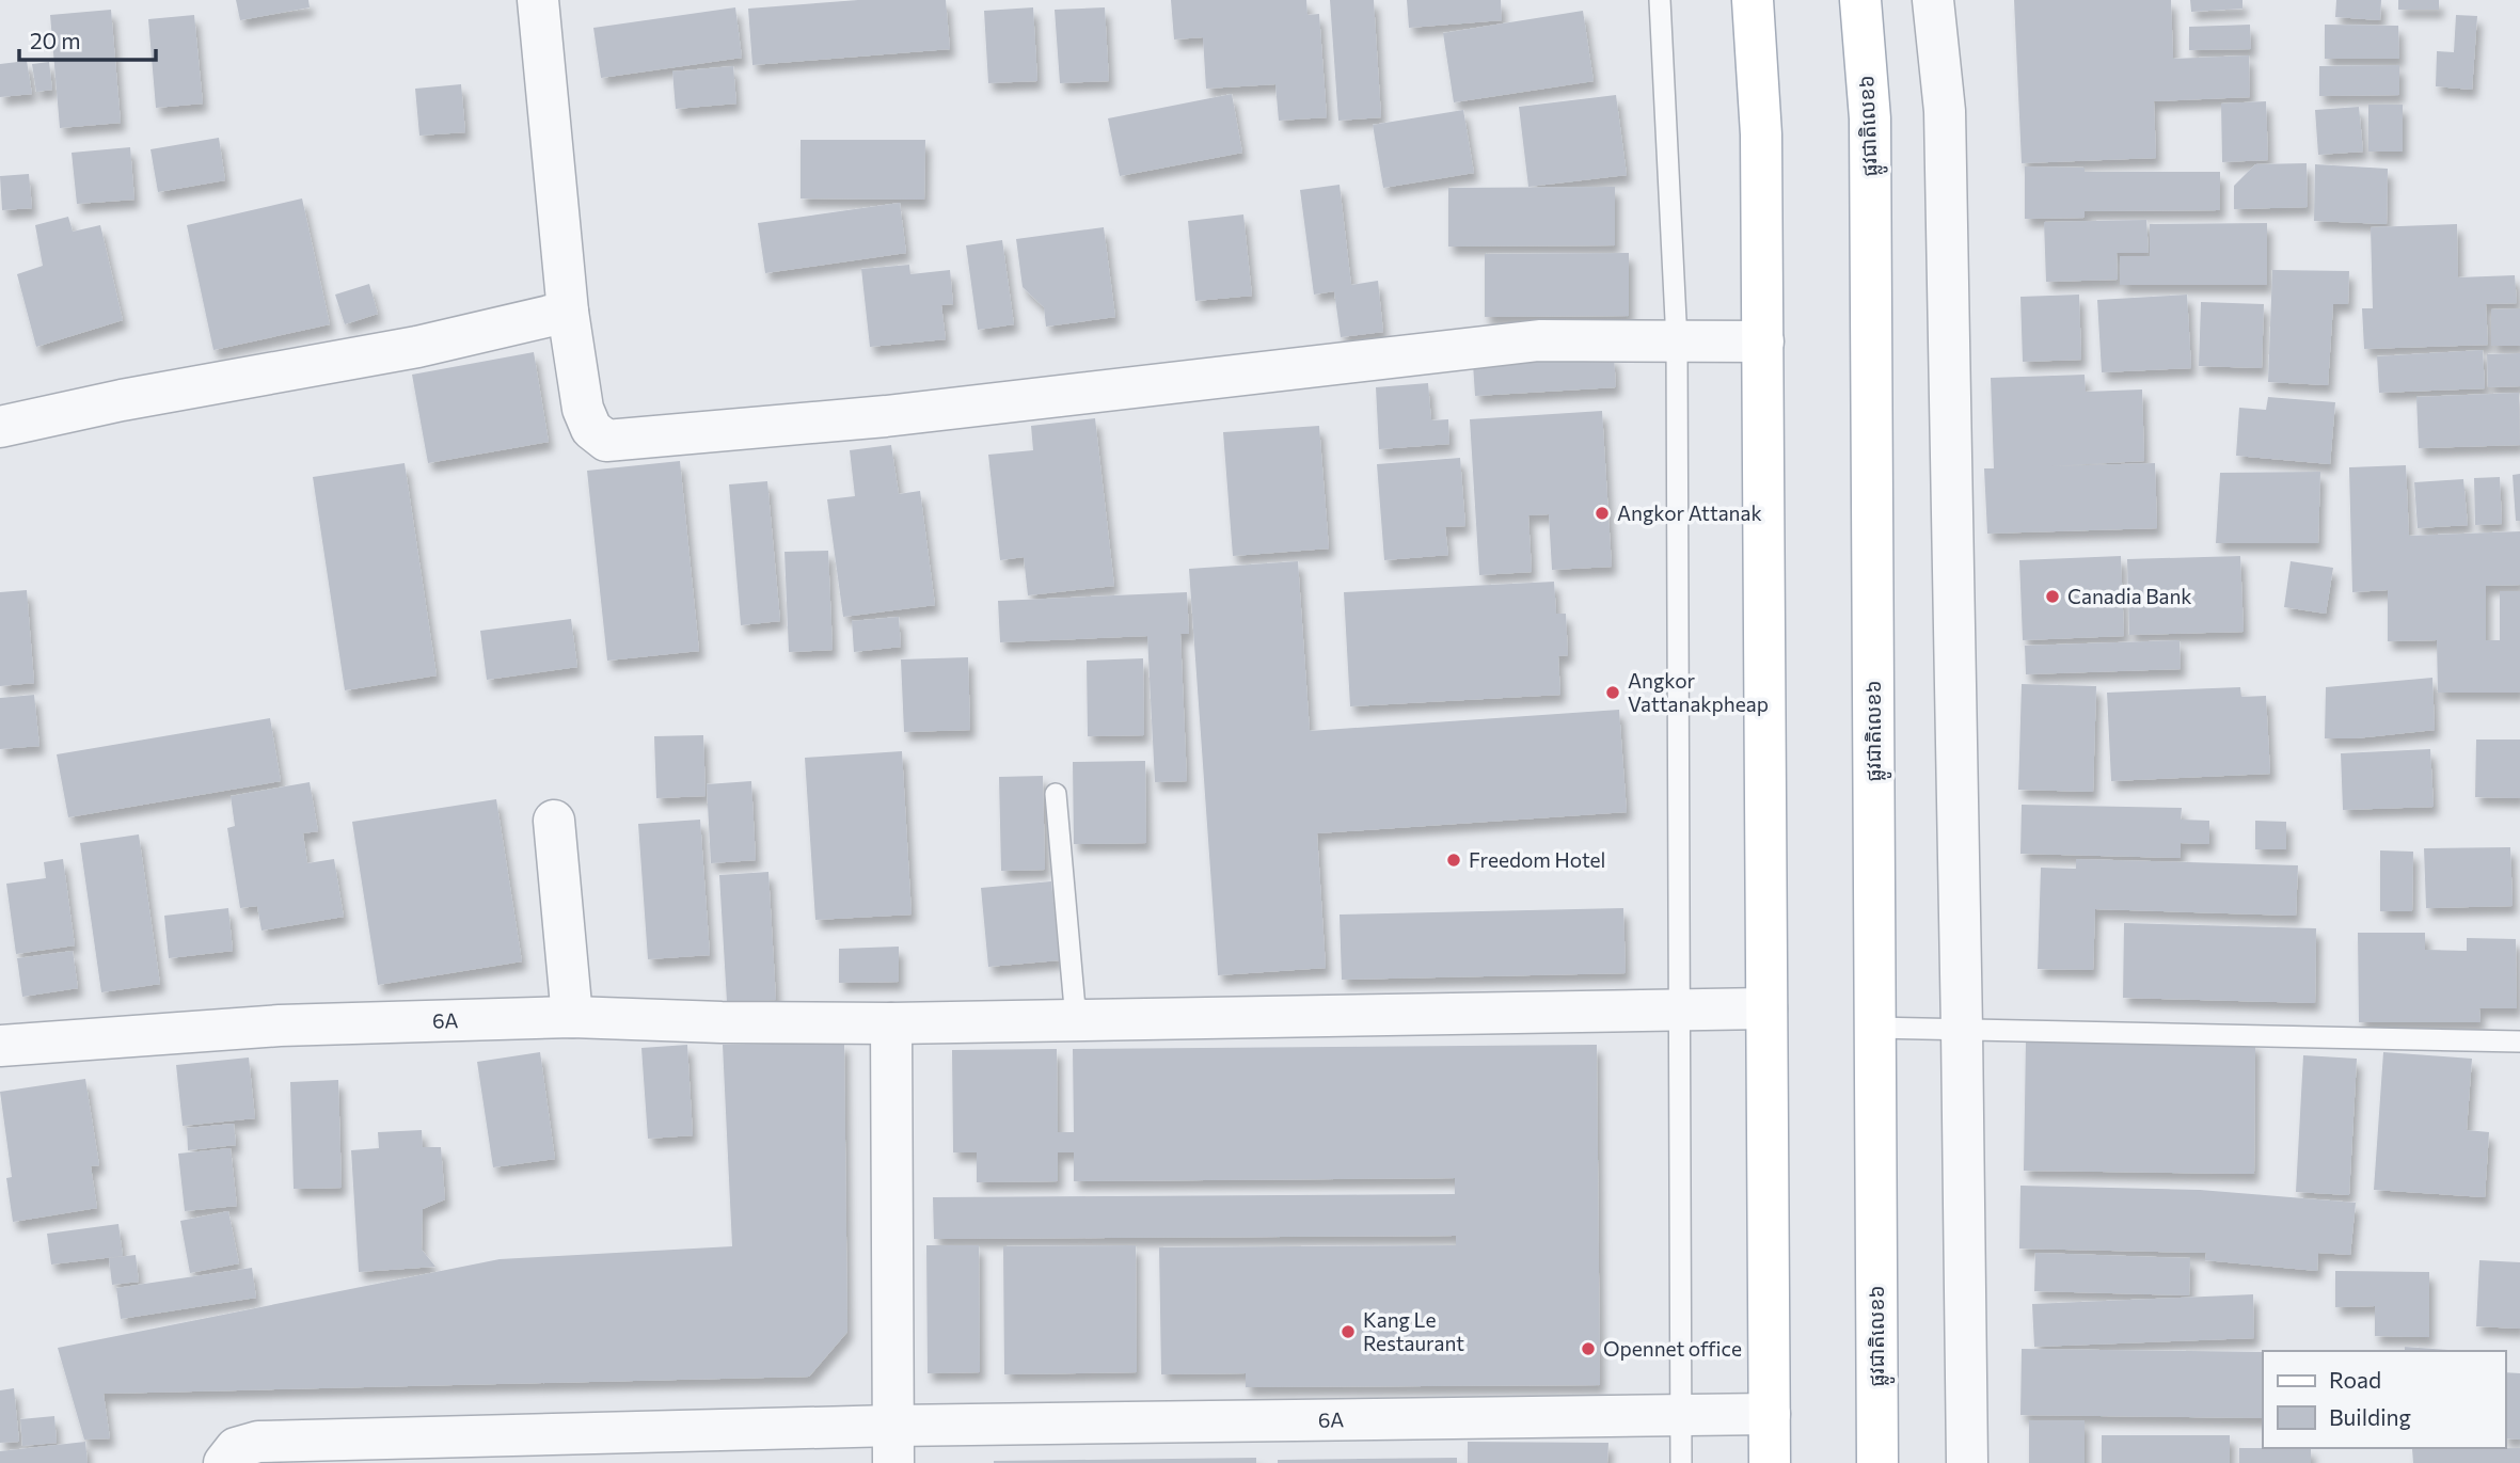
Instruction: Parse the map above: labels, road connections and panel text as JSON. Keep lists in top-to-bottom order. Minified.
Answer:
{"streets":{"main road":["ផ្លូវជាតិលេខ៦"],"street":["6A"]},"places":["Angkor Attanak","Canadia Bank","Angkor Vattanakpheap","Freedom Hotel","Kang Le Restaurant","Opennet office"],"legend":["Road","Building"],"scale_bar":"20 m"}
